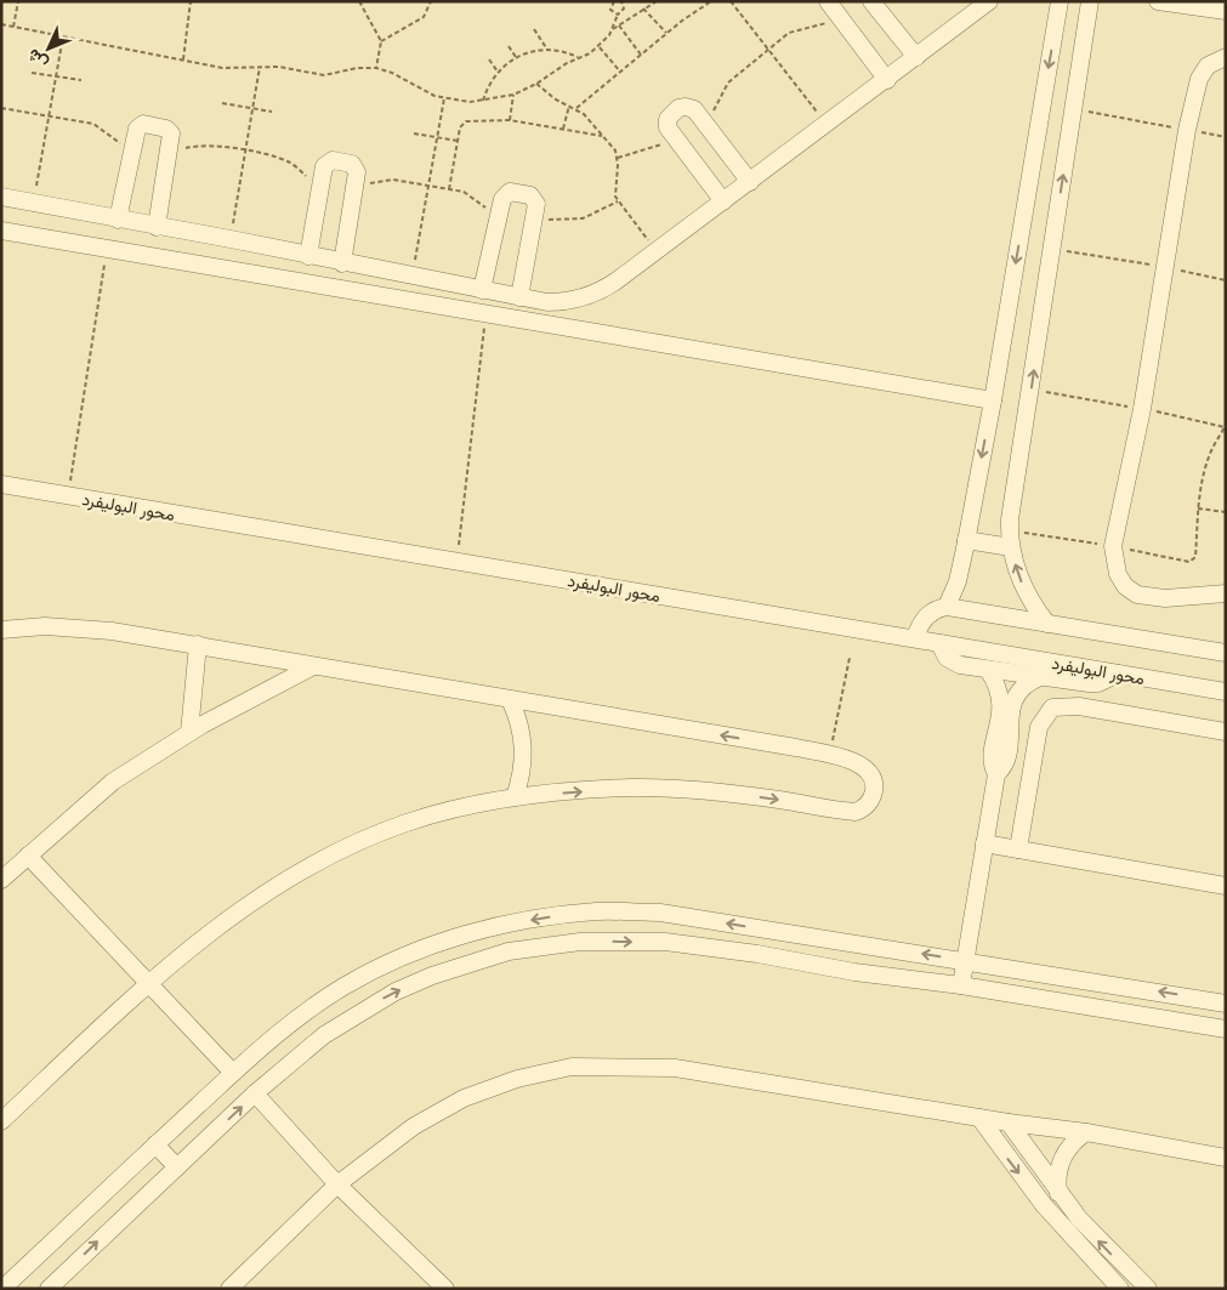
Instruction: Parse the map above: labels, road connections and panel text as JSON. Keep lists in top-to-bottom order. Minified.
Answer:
{"streets":{"street":["محور البوليفرد"]},"north":"bottom left"}
